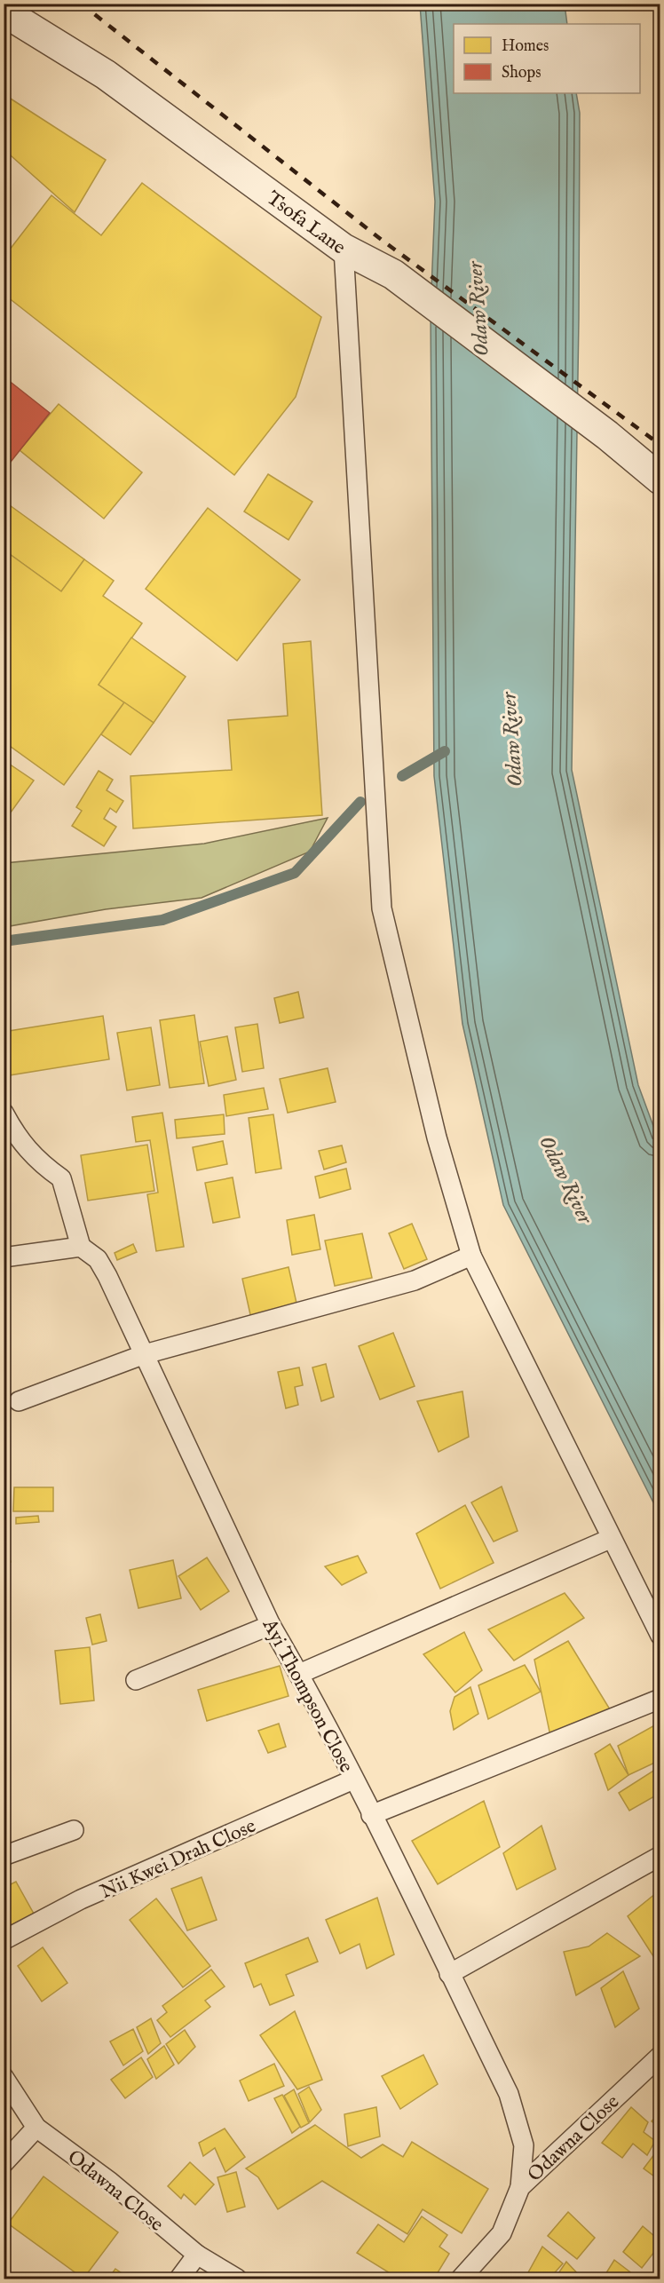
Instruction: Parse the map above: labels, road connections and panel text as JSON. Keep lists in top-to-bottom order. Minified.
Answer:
{"streets":{"street":["Tsofa Lane"],"lane":["Ayi Thompson Close","Nii Kwei Drah Close","Odawna Close"]},"crossings":[["Ayi Thompson Close","Nii Kwei Drah Close"],["Ayi Thompson Close","Odawna Close"]],"water":["Odaw River"],"legend":["Homes","Shops"]}
